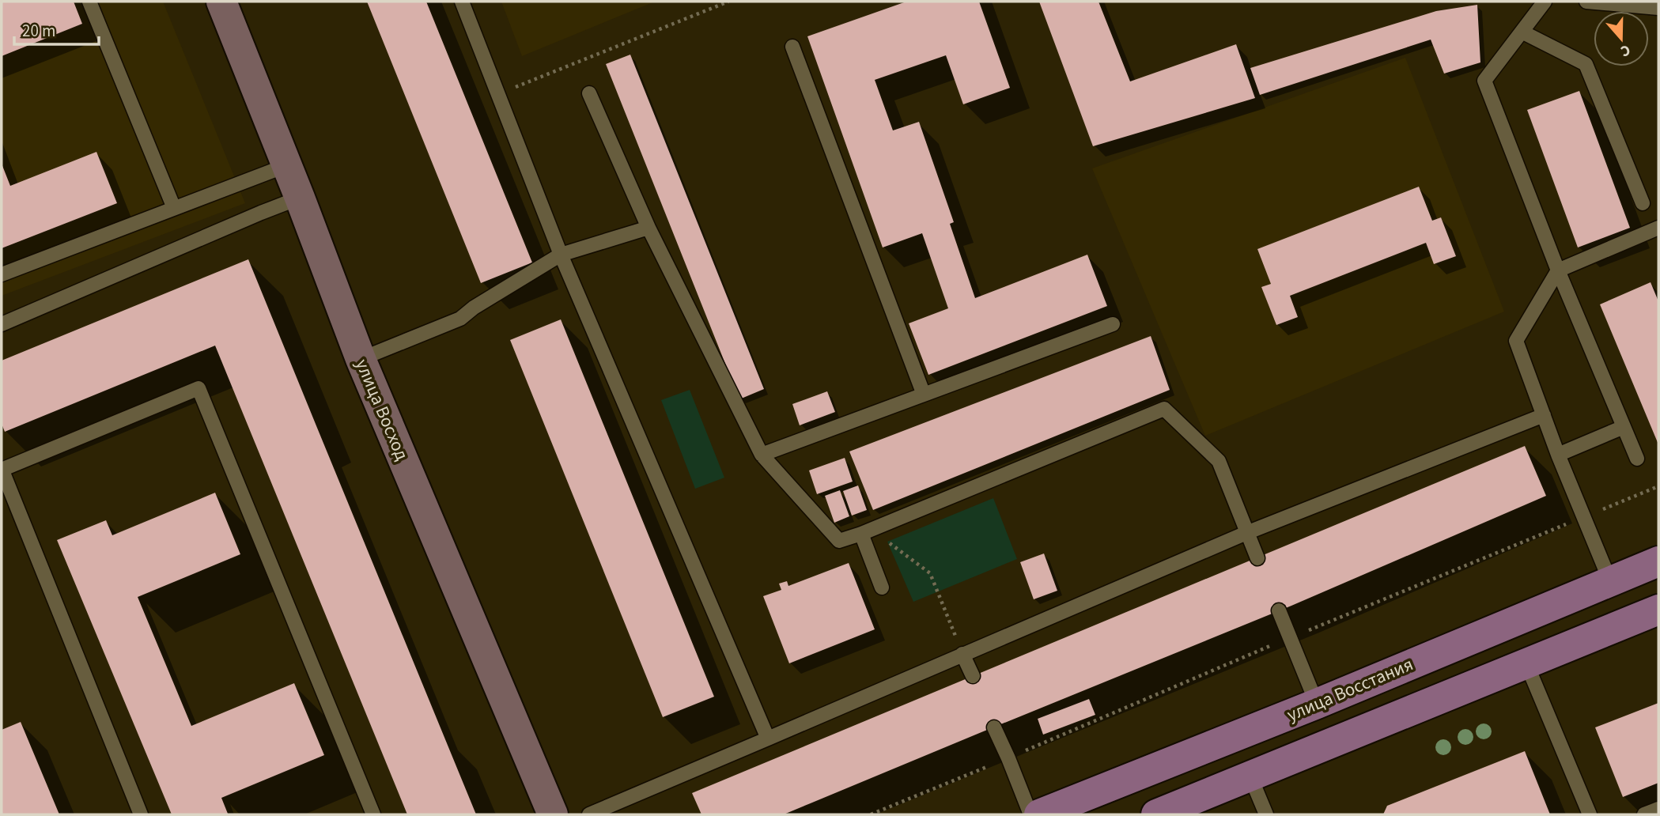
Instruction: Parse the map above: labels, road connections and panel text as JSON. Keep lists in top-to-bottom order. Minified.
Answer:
{"streets":{"main road":["улица Восстания"],"street":["улица Восход"]},"scale_bar":"20 m","north":"bottom"}
